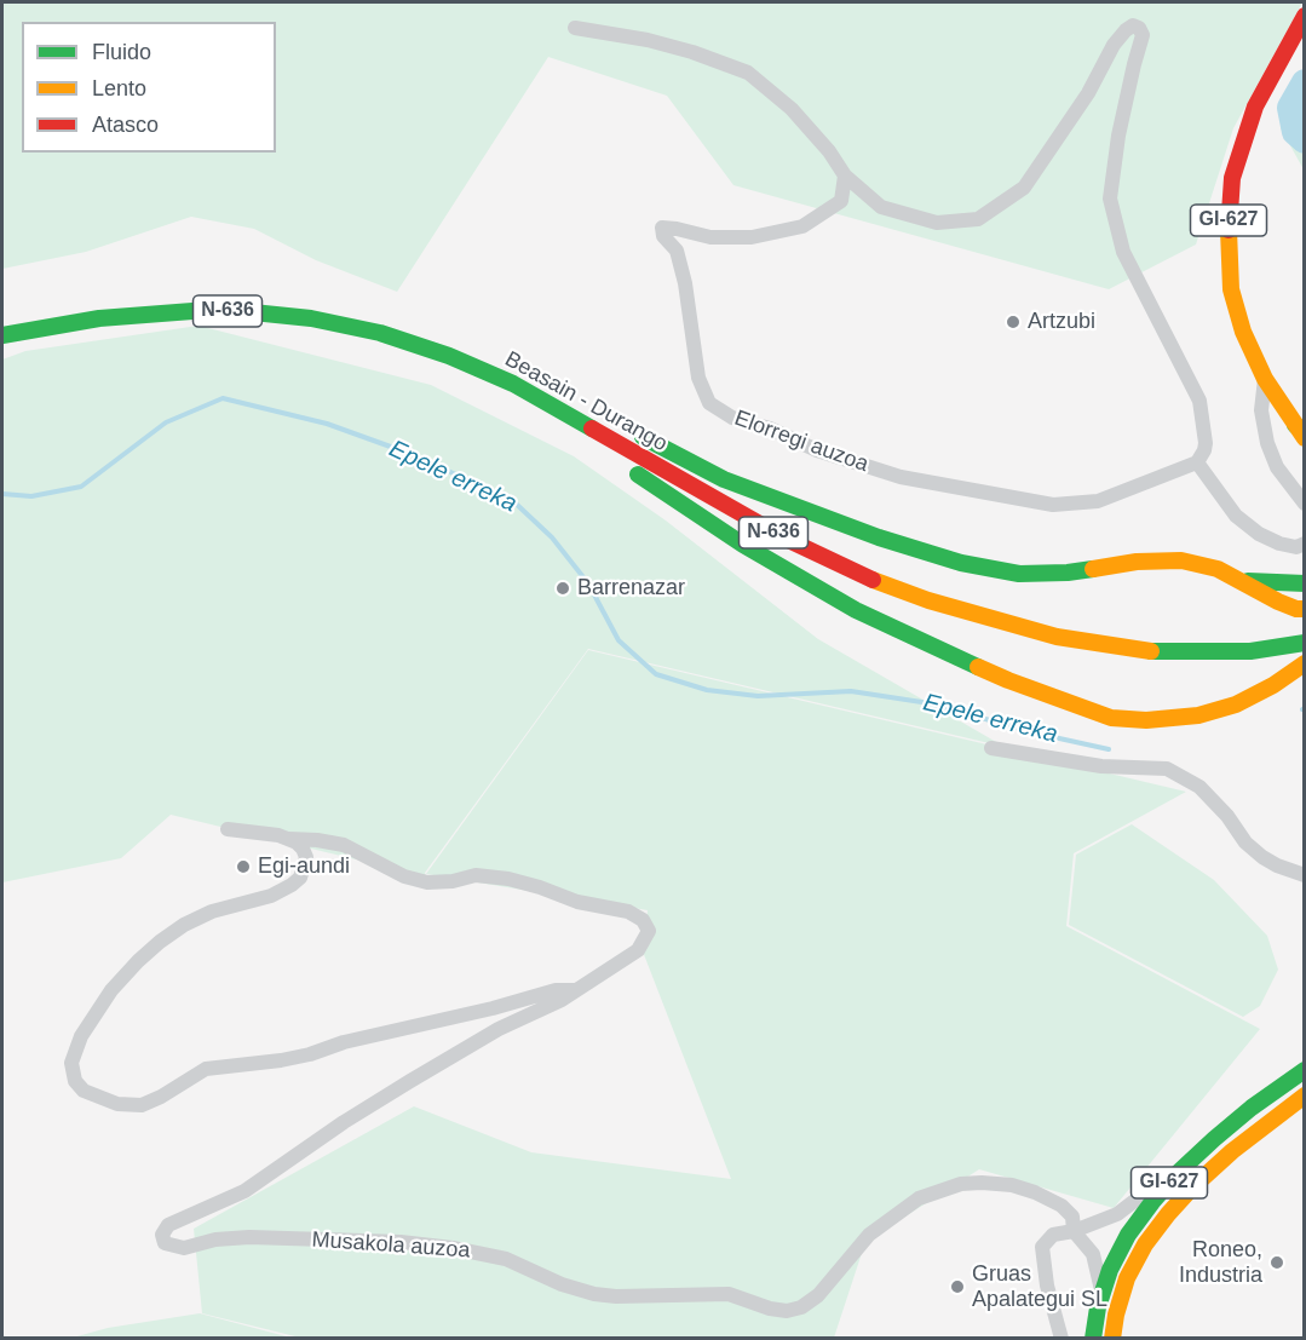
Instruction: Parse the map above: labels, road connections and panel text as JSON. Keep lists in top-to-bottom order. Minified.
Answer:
{"streets":{"main road":["GI-627","N-636","Beasain - Durango"],"street":["Elorregi auzoa","Musakola auzoa"]},"crossings":[["GI-627","Musakola auzoa"]],"water":["Epele erreka"],"places":["Artzubi","Barrenazar","Egi-aundi","Roneo, Industria","Gruas Apalategui SL"],"legend":["Fluido","Lento","Atasco"]}
